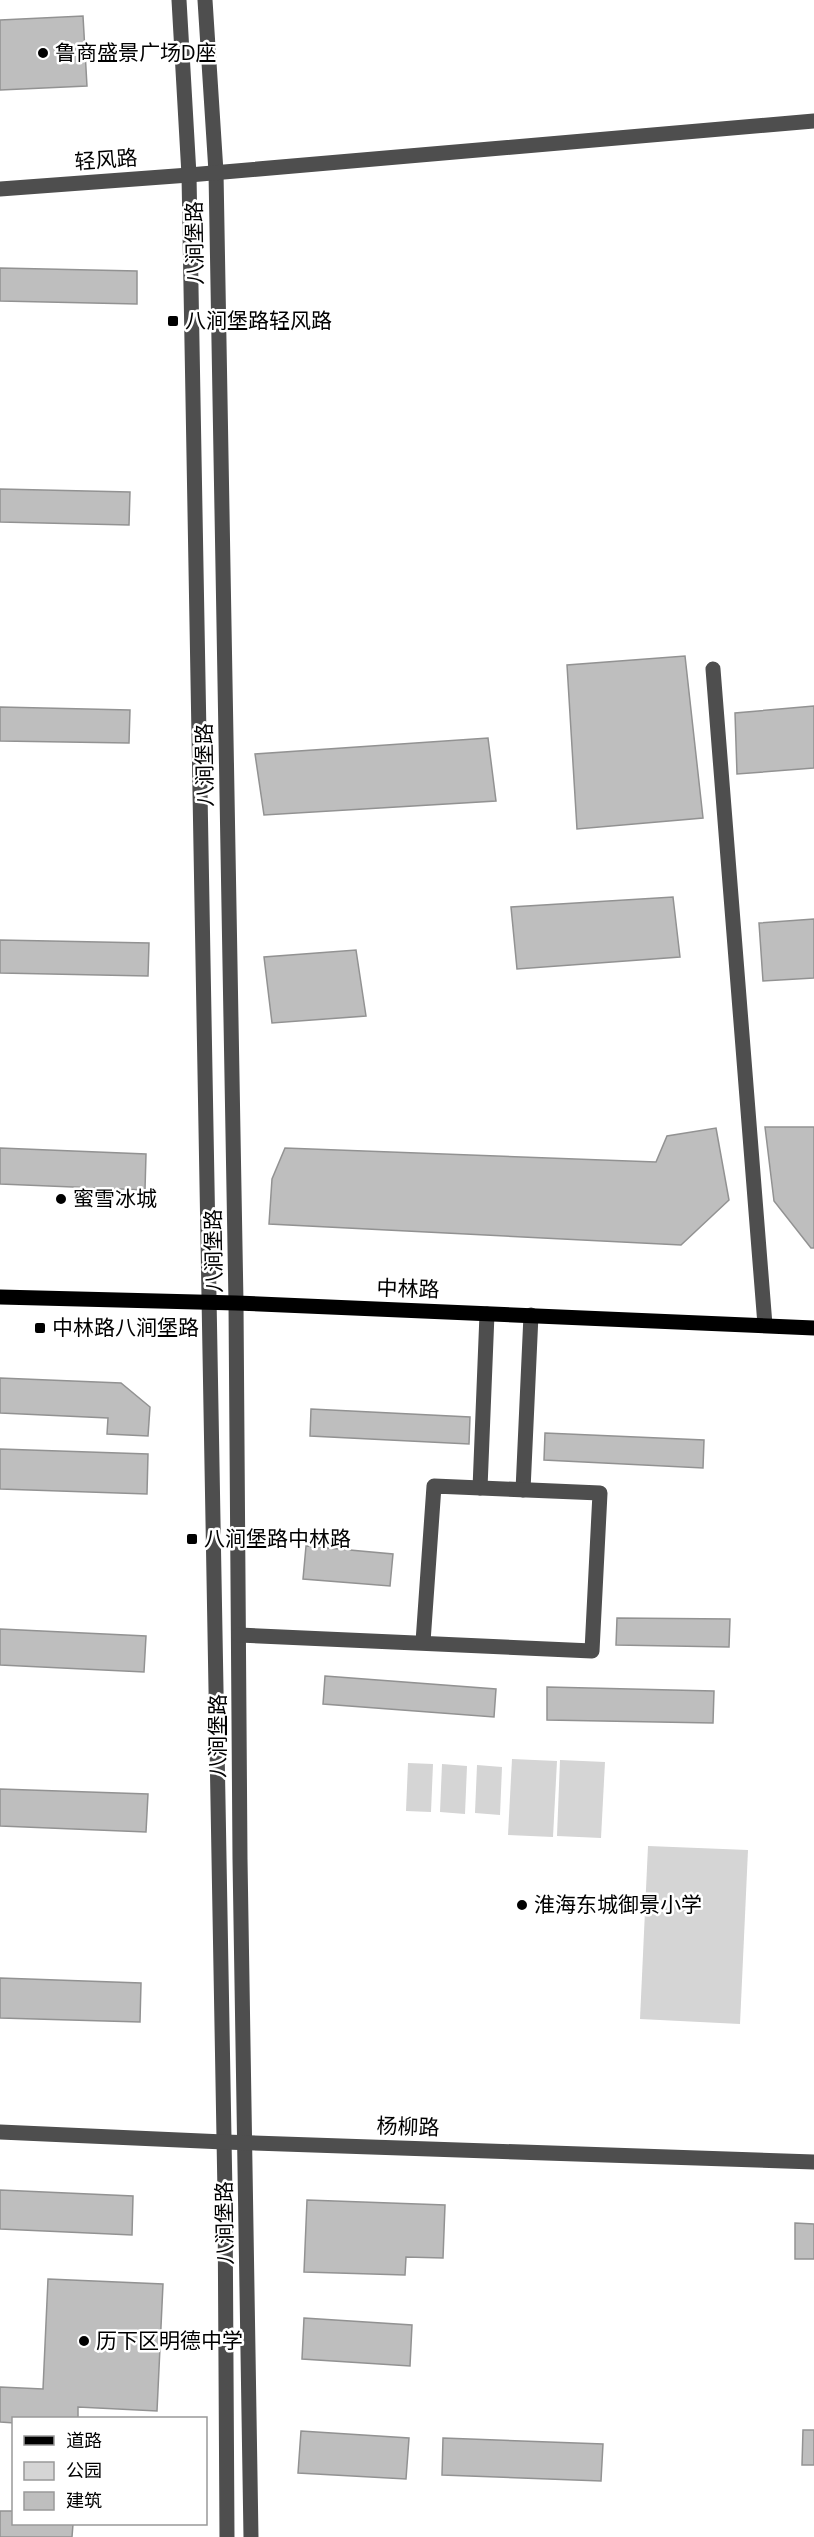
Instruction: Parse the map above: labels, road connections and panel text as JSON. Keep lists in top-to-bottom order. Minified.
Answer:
{"streets":{"main road":["中林路"],"street":["轻风路","八涧堡路","杨柳路"]},"crossings":[["轻风路","八涧堡路"],["八涧堡路","中林路"],["八涧堡路","杨柳路"]],"places":{"other":["鲁商盛景广场D座","蜜雪冰城","淮海东城御景小学","历下区明德中学"],"transit":["八涧堡路轻风路","中林路八涧堡路","八涧堡路中林路"]},"legend":["道路","公园","建筑"]}
